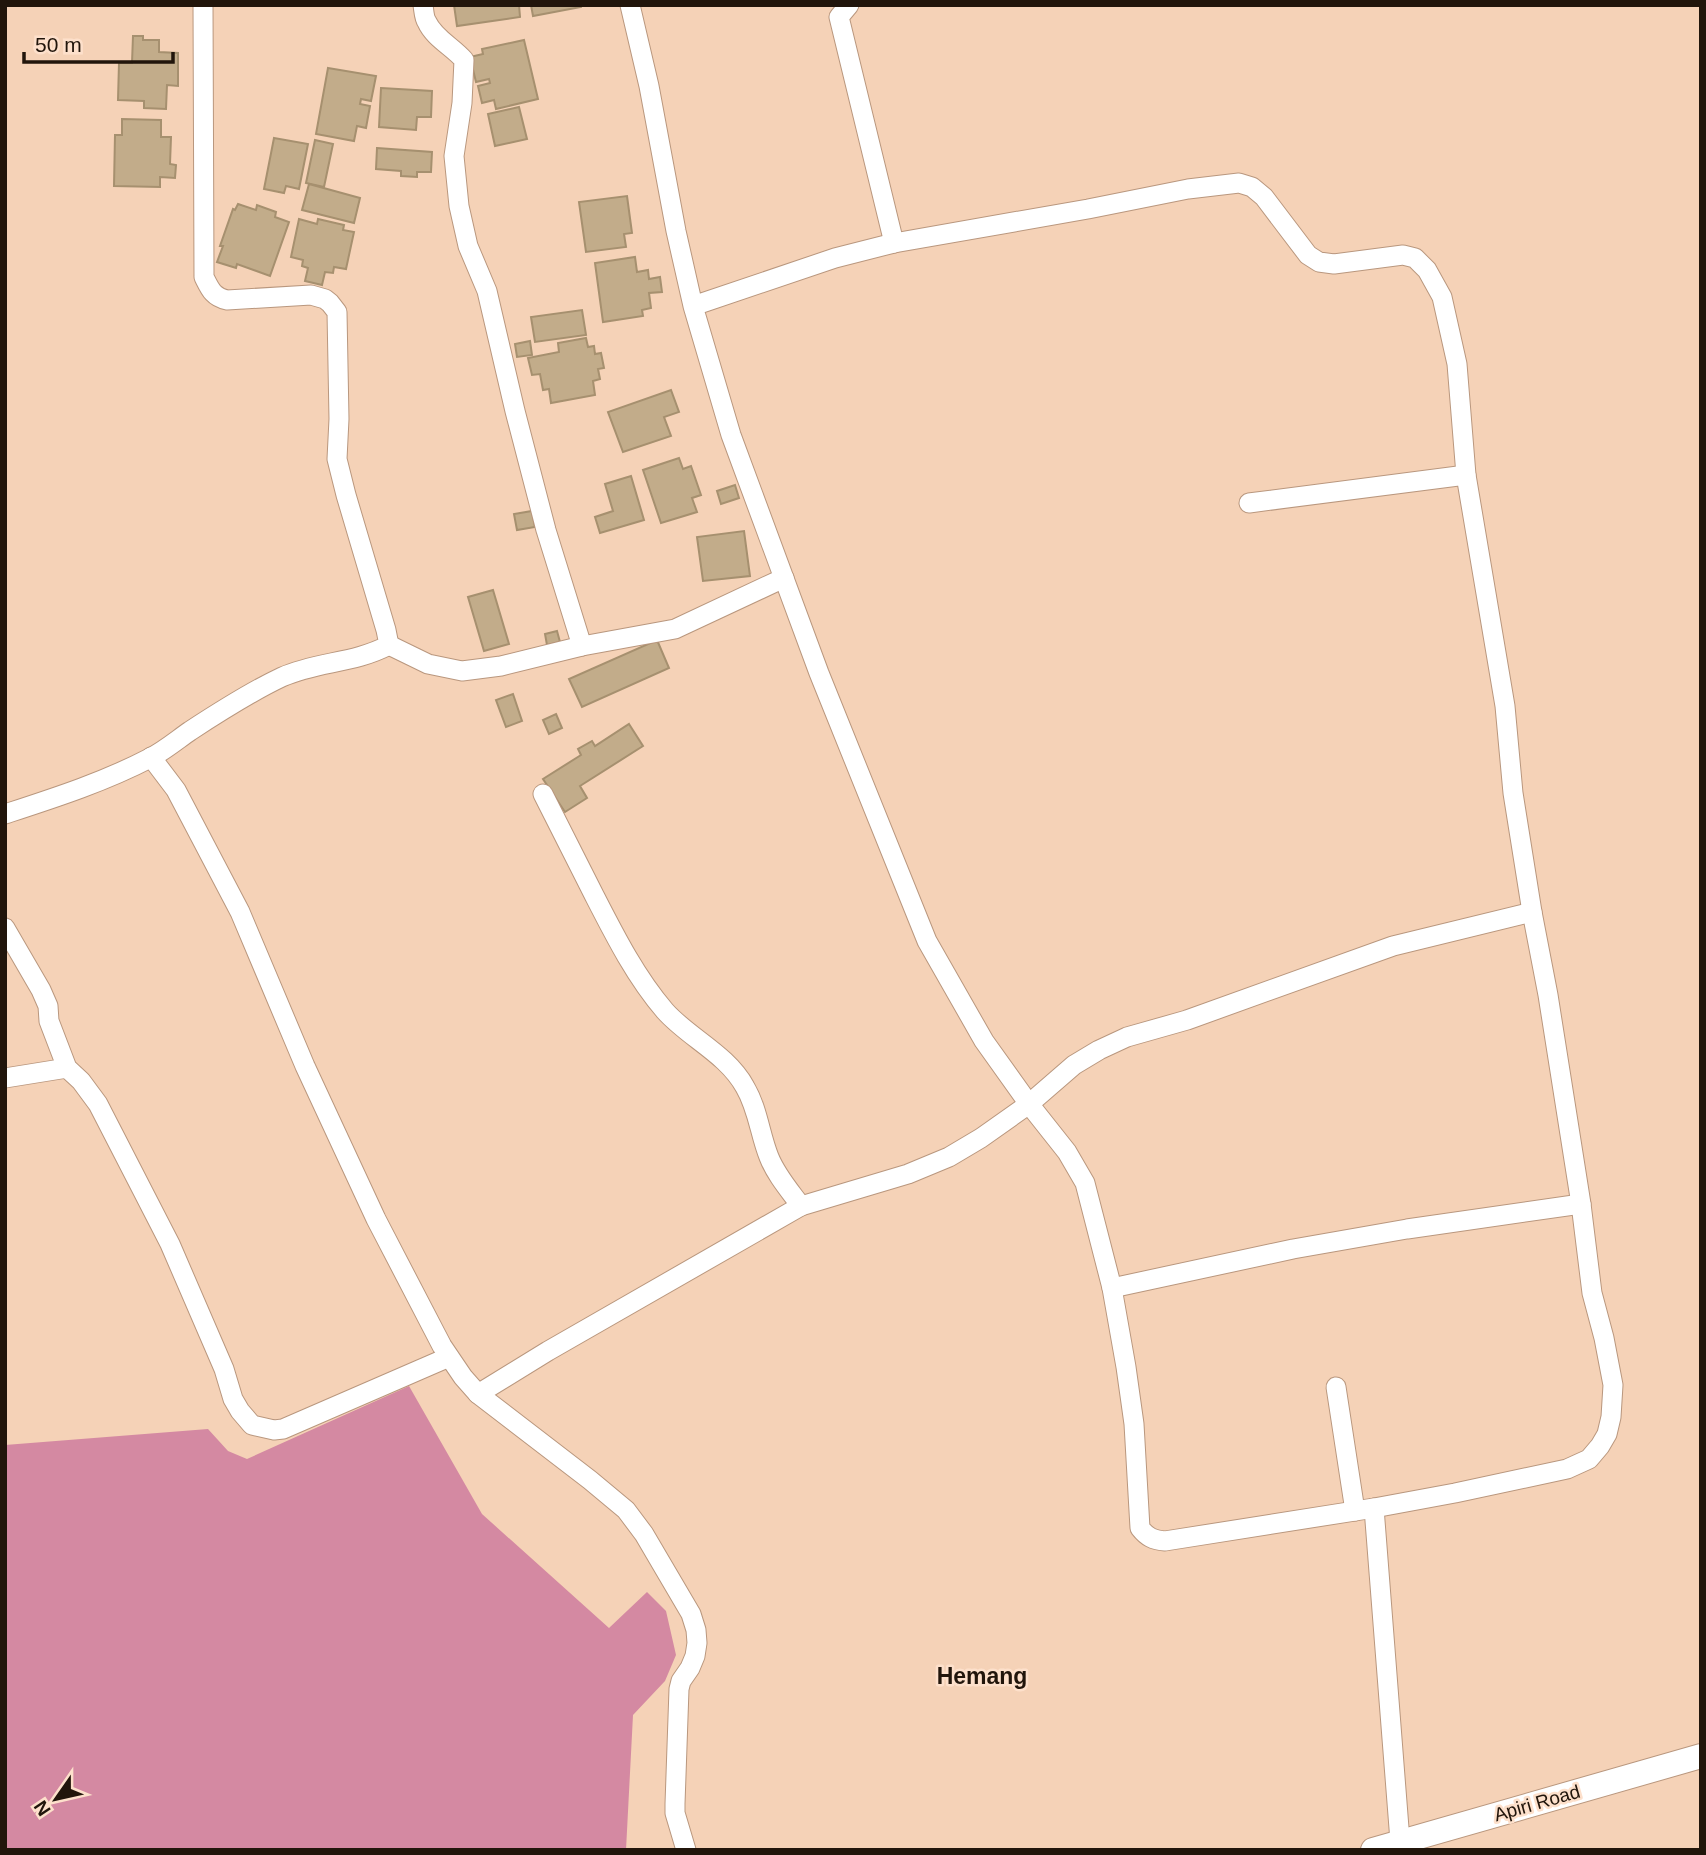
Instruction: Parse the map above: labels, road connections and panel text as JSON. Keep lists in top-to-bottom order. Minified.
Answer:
{"streets":{"street":["Apiri Road"]},"districts":["Hemang"],"scale_bar":"50 m","north":"bottom left"}
